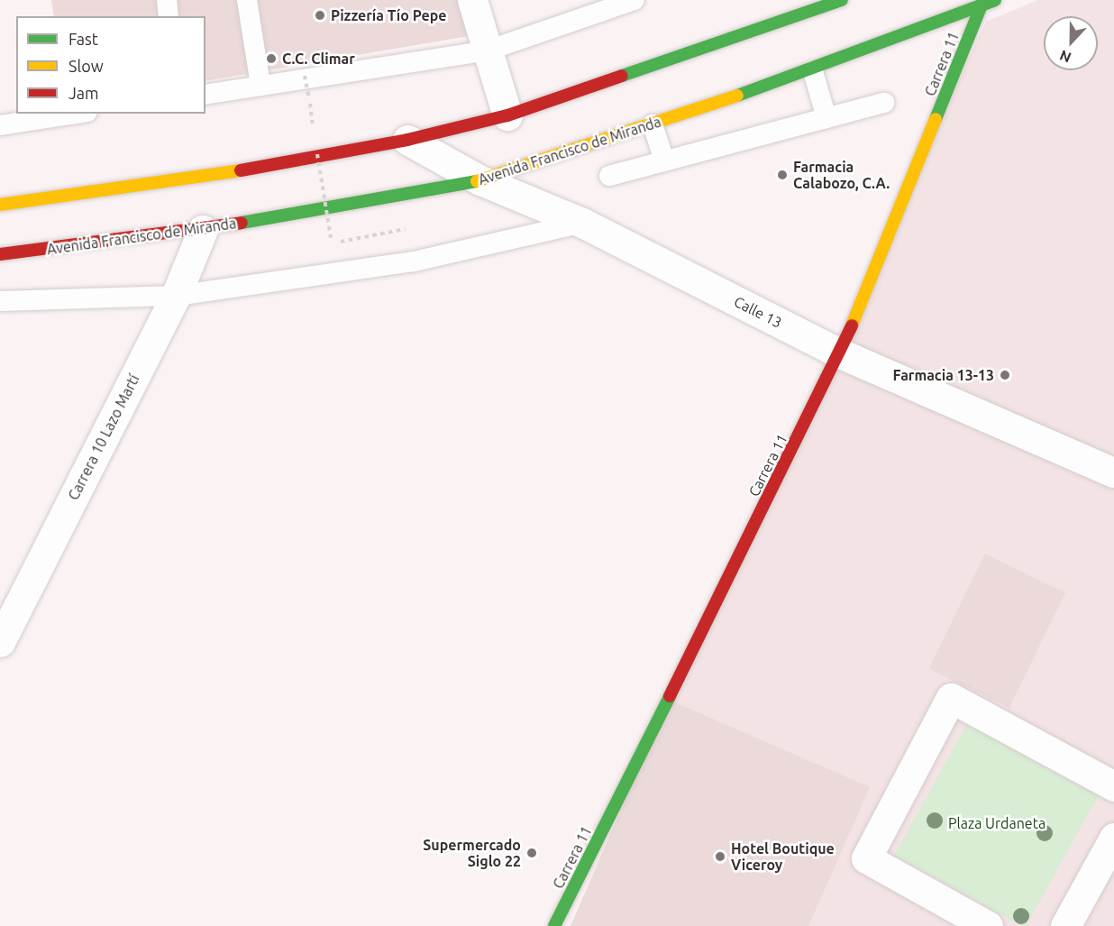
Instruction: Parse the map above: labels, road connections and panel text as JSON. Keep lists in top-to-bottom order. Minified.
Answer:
{"streets":{"main road":["Carrera 11","Avenida Francisco de Miranda"],"street":["Calle 13","Carrera 10 Lazo Martí"]},"crossings":[["Carrera 11","Avenida Francisco de Miranda"],["Carrera 11","Calle 13"],["Avenida Francisco de Miranda","Calle 13"],["Avenida Francisco de Miranda","Carrera 10 Lazo Martí"]],"parks":["Plaza Urdaneta"],"places":["Pizzería Tío Pepe","C.C. Climar","Farmacia Calabozo, C.A.","Farmacia 13-13","Supermercado Siglo 22","Hotel Boutique Viceroy"],"legend":["Fast","Slow","Jam"],"north":"bottom"}
